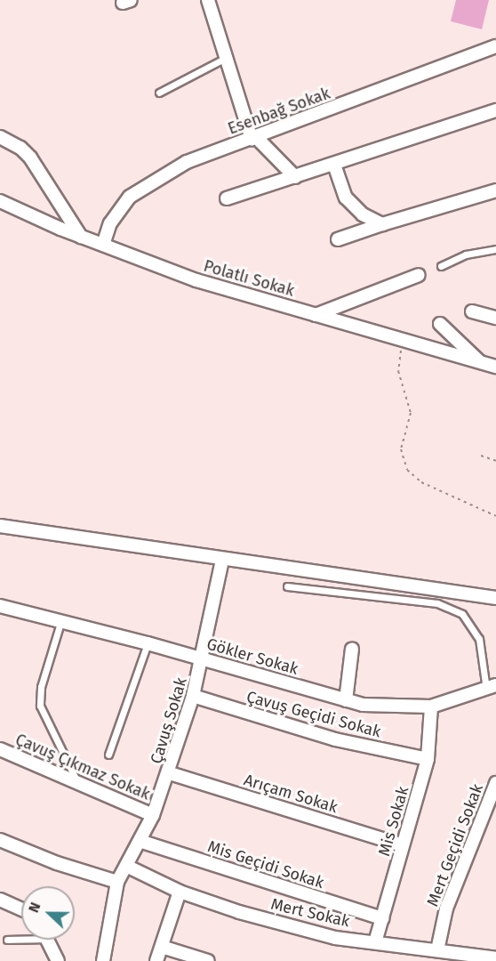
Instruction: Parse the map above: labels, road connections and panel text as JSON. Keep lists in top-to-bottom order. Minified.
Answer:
{"streets":{"street":["Esenbağ Sokak","Polatlı Sokak","Gökler Sokak","Çavuş Geçidi Sokak","Çavuş Sokak","Çavuş Çıkmaz Sokak","Arıçam Sokak","Mis Sokak","Mert Geçidi Sokak","Mis Geçidi Sokak","Mert Sokak"]},"crossings":[["Esenbağ Sokak","Polatlı Sokak"],["Gökler Sokak","Çavuş Sokak"],["Gökler Sokak","Mis Sokak"],["Çavuş Geçidi Sokak","Çavuş Sokak"],["Çavuş Geçidi Sokak","Mis Sokak"],["Çavuş Sokak","Çavuş Çıkmaz Sokak"],["Çavuş Sokak","Arıçam Sokak"],["Çavuş Sokak","Mis Geçidi Sokak"],["Çavuş Sokak","Mert Sokak"],["Arıçam Sokak","Mis Sokak"],["Mis Sokak","Mis Geçidi Sokak"],["Mis Sokak","Mert Sokak"],["Mert Geçidi Sokak","Mert Sokak"]],"north":"left"}
